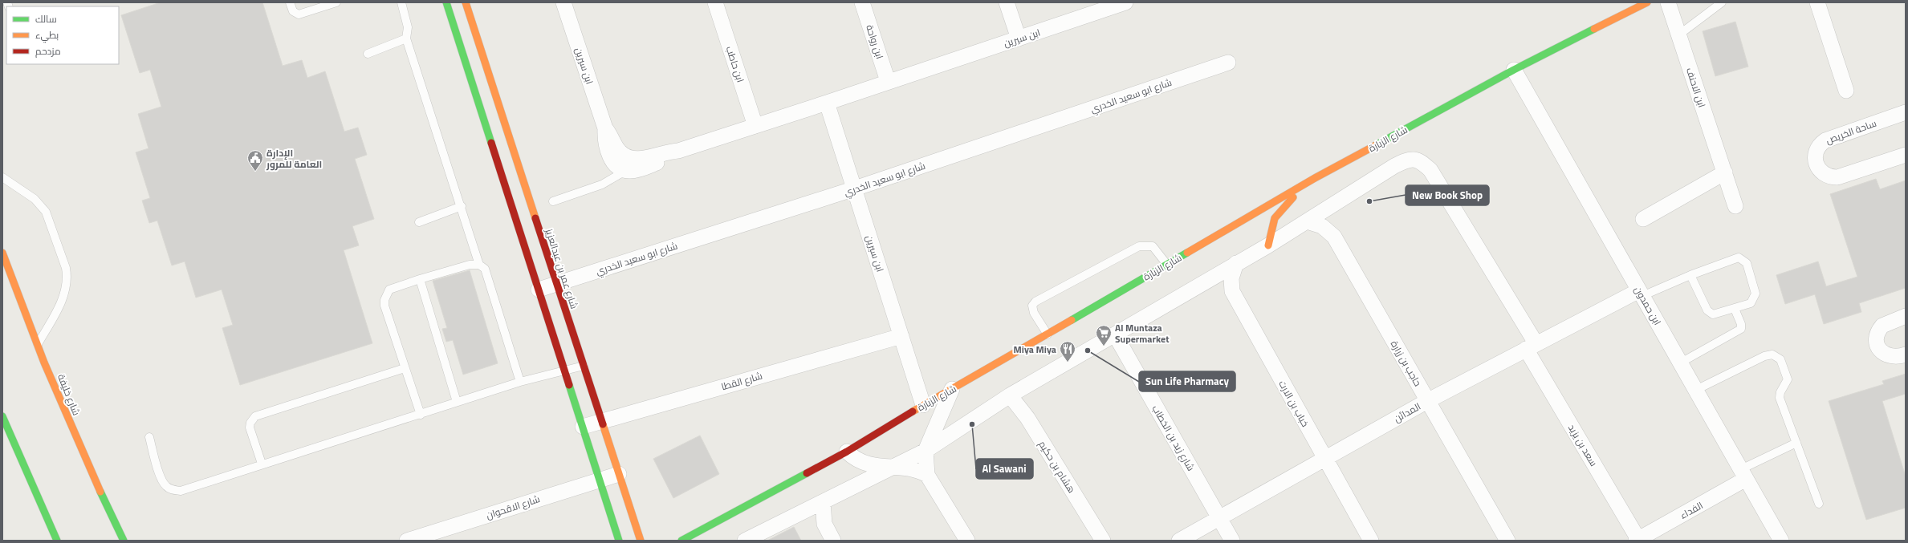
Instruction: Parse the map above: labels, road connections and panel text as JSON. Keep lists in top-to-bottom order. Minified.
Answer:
{"streets":{"street":["ابن سيرين","ابن رواحة","ابن حاطب","ابن الاحنف","شارع ابو سعيد الخدري","ساحة الخريص","شارع الزبارة","شارع عمر بن عبدالعزيز","ابن حمدون","حاجب بن زرارة","شارع القطا","شارع خليفة","خباب بن الارت","المدائن","شارع زيد بن الخطاب","سعد بن يزيد","هشام بن حكيم","شارع الاقحوان","الفداء"]},"crossings":[["ابن سيرين","ابن رواحة"],["ابن سيرين","ابن حاطب"],["ابن سيرين","شارع ابو سعيد الخدري"],["ابن سيرين","شارع الزبارة"],["ابن سيرين","شارع القطا"],["شارع ابو سعيد الخدري","شارع عمر بن عبدالعزيز"],["شارع الزبارة","ابن حمدون"],["شارع عمر بن عبدالعزيز","شارع القطا"],["شارع عمر بن عبدالعزيز","شارع الاقحوان"],["ابن حمدون","المدائن"],["ابن حمدون","الفداء"],["حاجب بن زرارة","المدائن"],["حاجب بن زرارة","سعد بن يزيد"],["خباب بن الارت","المدائن"],["المدائن","شارع زيد بن الخطاب"],["المدائن","سعد بن يزيد"],["سعد بن يزيد","الفداء"]],"places":{"public building":["الإدارة العامة للمرور"],"other":["New Book Shop","Sun Life Pharmacy","Al Sawani"],"supermarket":["Al Muntaza Supermarket"],"restaurant":["Miya Miya"]},"legend":["سالك","بطيء","مزدحم"]}
